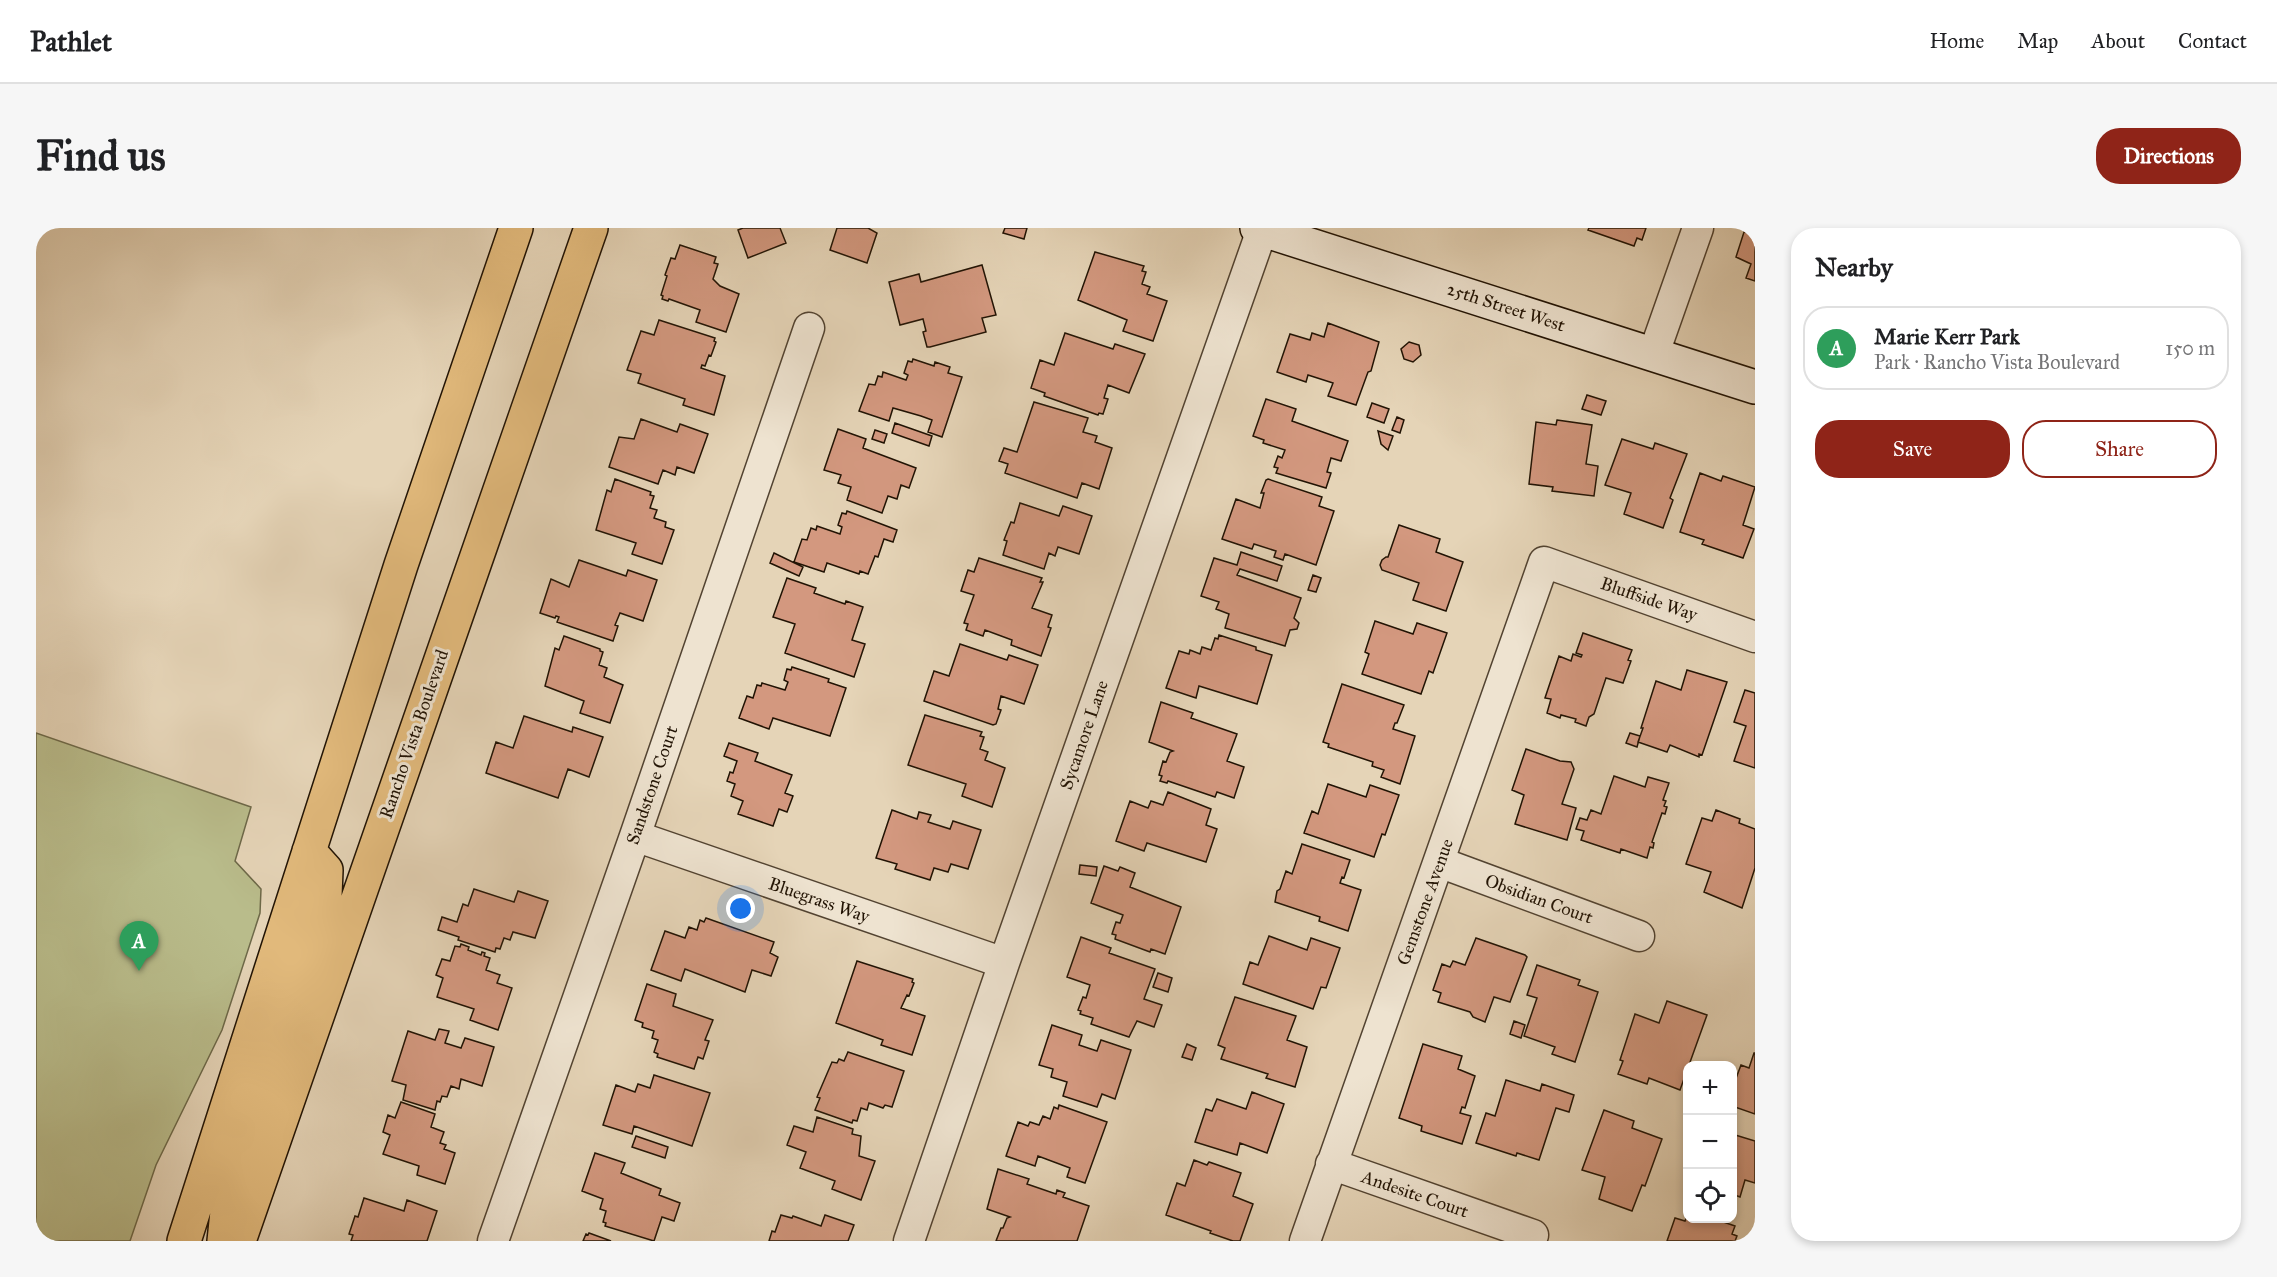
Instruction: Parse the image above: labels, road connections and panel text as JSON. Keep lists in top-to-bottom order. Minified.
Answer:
{"streets":{"main road":["25th Street West","Rancho Vista Boulevard"],"street":["Bluffside Way","Sycamore Lane","Sandstone Court","Obsidian Court","Bluegrass Way","Gemstone Avenue","Andesite Court"]},"crossings":[["25th Street West","Sycamore Lane"],["Bluffside Way","Gemstone Avenue"],["Sycamore Lane","Bluegrass Way"],["Sandstone Court","Bluegrass Way"],["Obsidian Court","Gemstone Avenue"],["Gemstone Avenue","Andesite Court"]],"page":{"header":"Pathlet","nav":["Home","Map","About","Contact"],"buttons":["Directions",["Save","Share"]],"title":"Find us","heading":"Nearby","list":[{"mark":"A","name":"Marie Kerr Park","note":"Park · Rancho Vista Boulevard","value":"150 m"}],"pins":"A","map_buttons":["+","−"]}}
